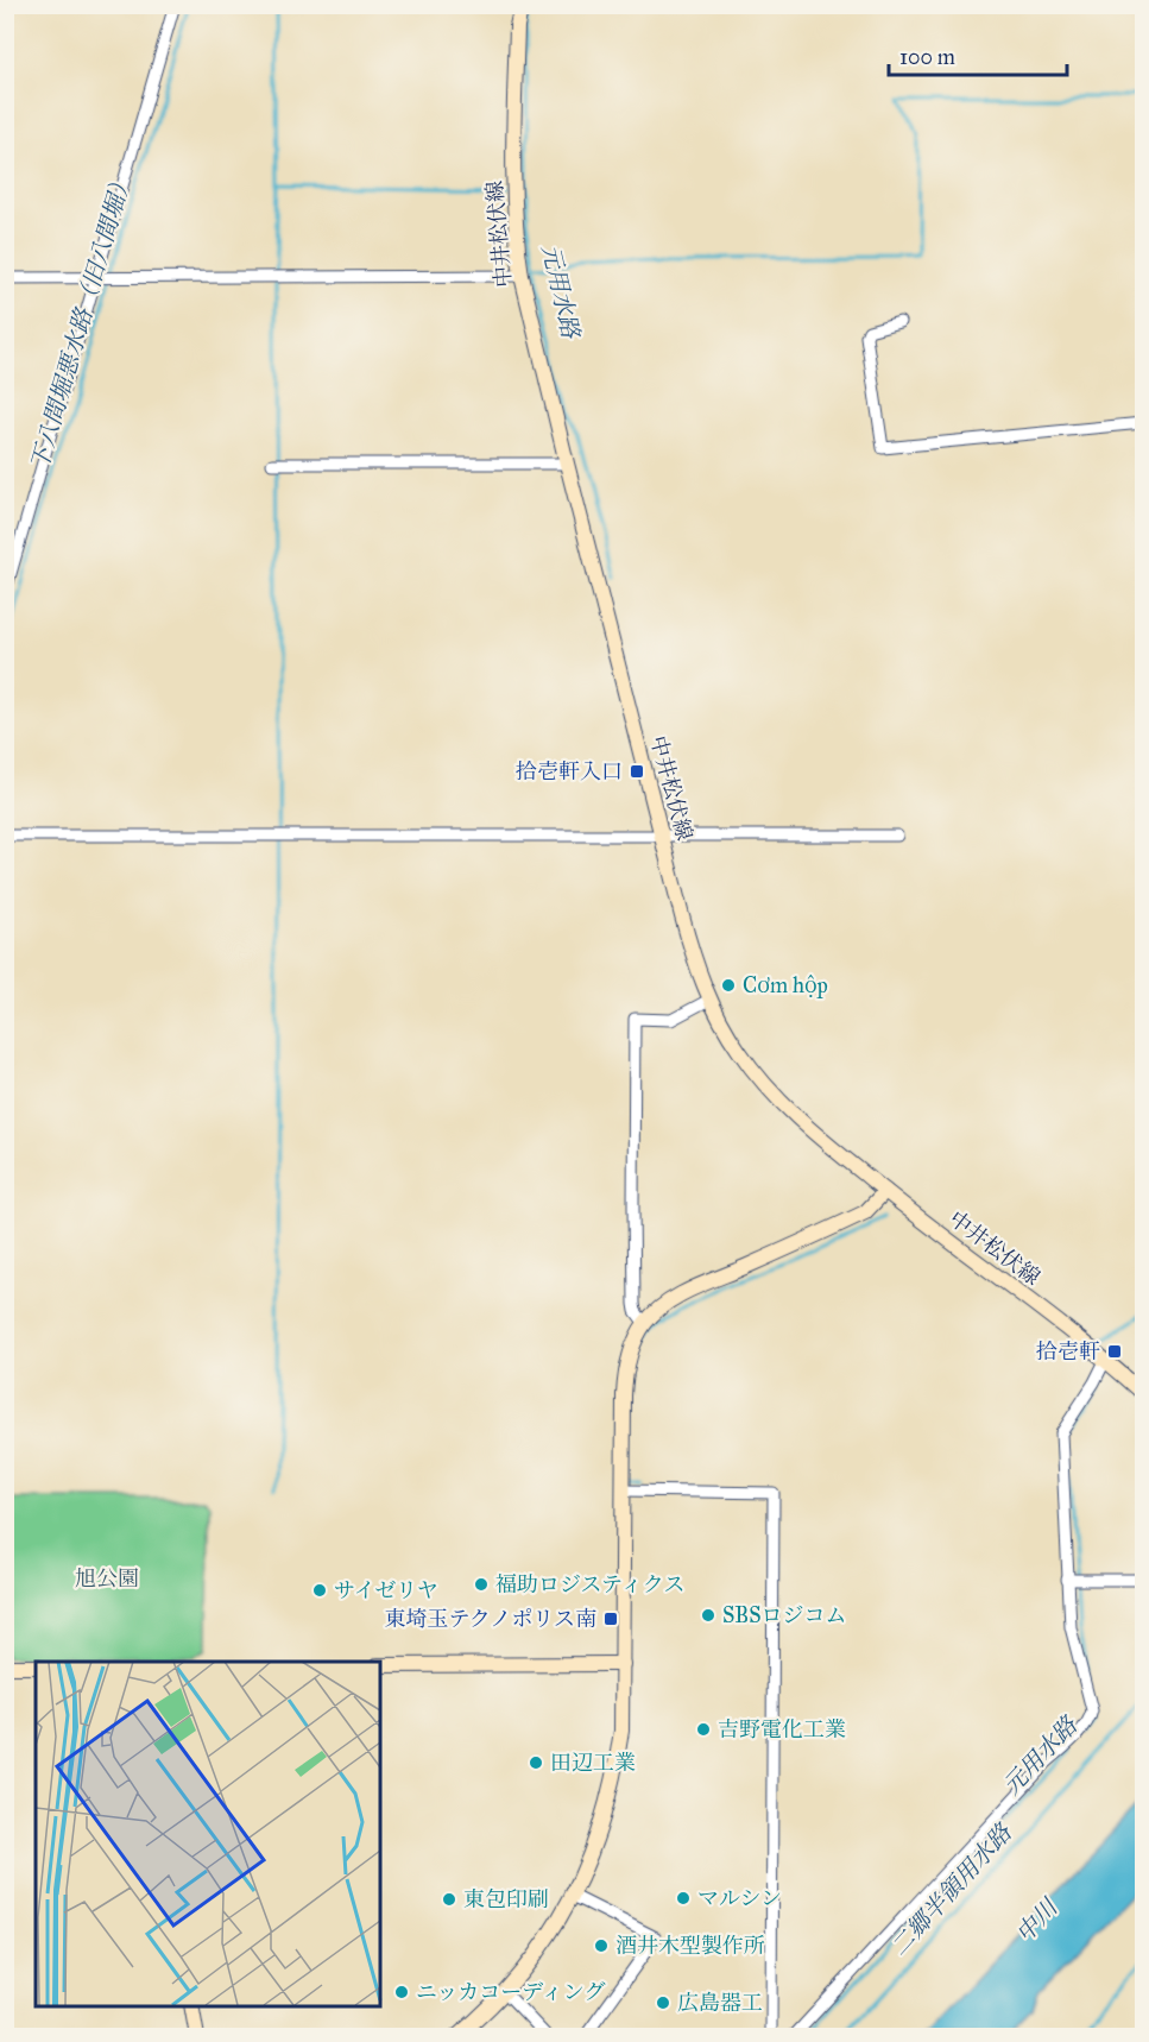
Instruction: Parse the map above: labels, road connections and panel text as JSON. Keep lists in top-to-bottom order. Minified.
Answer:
{"streets":{"main road":["中井松伏線"]},"water":["元用水路","下八間堀悪水路（旧八間堀）","二郷半領用水路","中川"],"parks":["旭公園"],"places":{"transit":["拾壱軒入口","拾壱軒","東埼玉テクノポリス南"],"other":["Cơm hộp","福助ロジスティクス","サイゼリヤ","SBSロジコム","吉野電化工業","田辺工業","マルシン","東包印刷","酒井木型製作所","ニッカコーディング","広島器工"]},"scale_bar":"100 m"}
